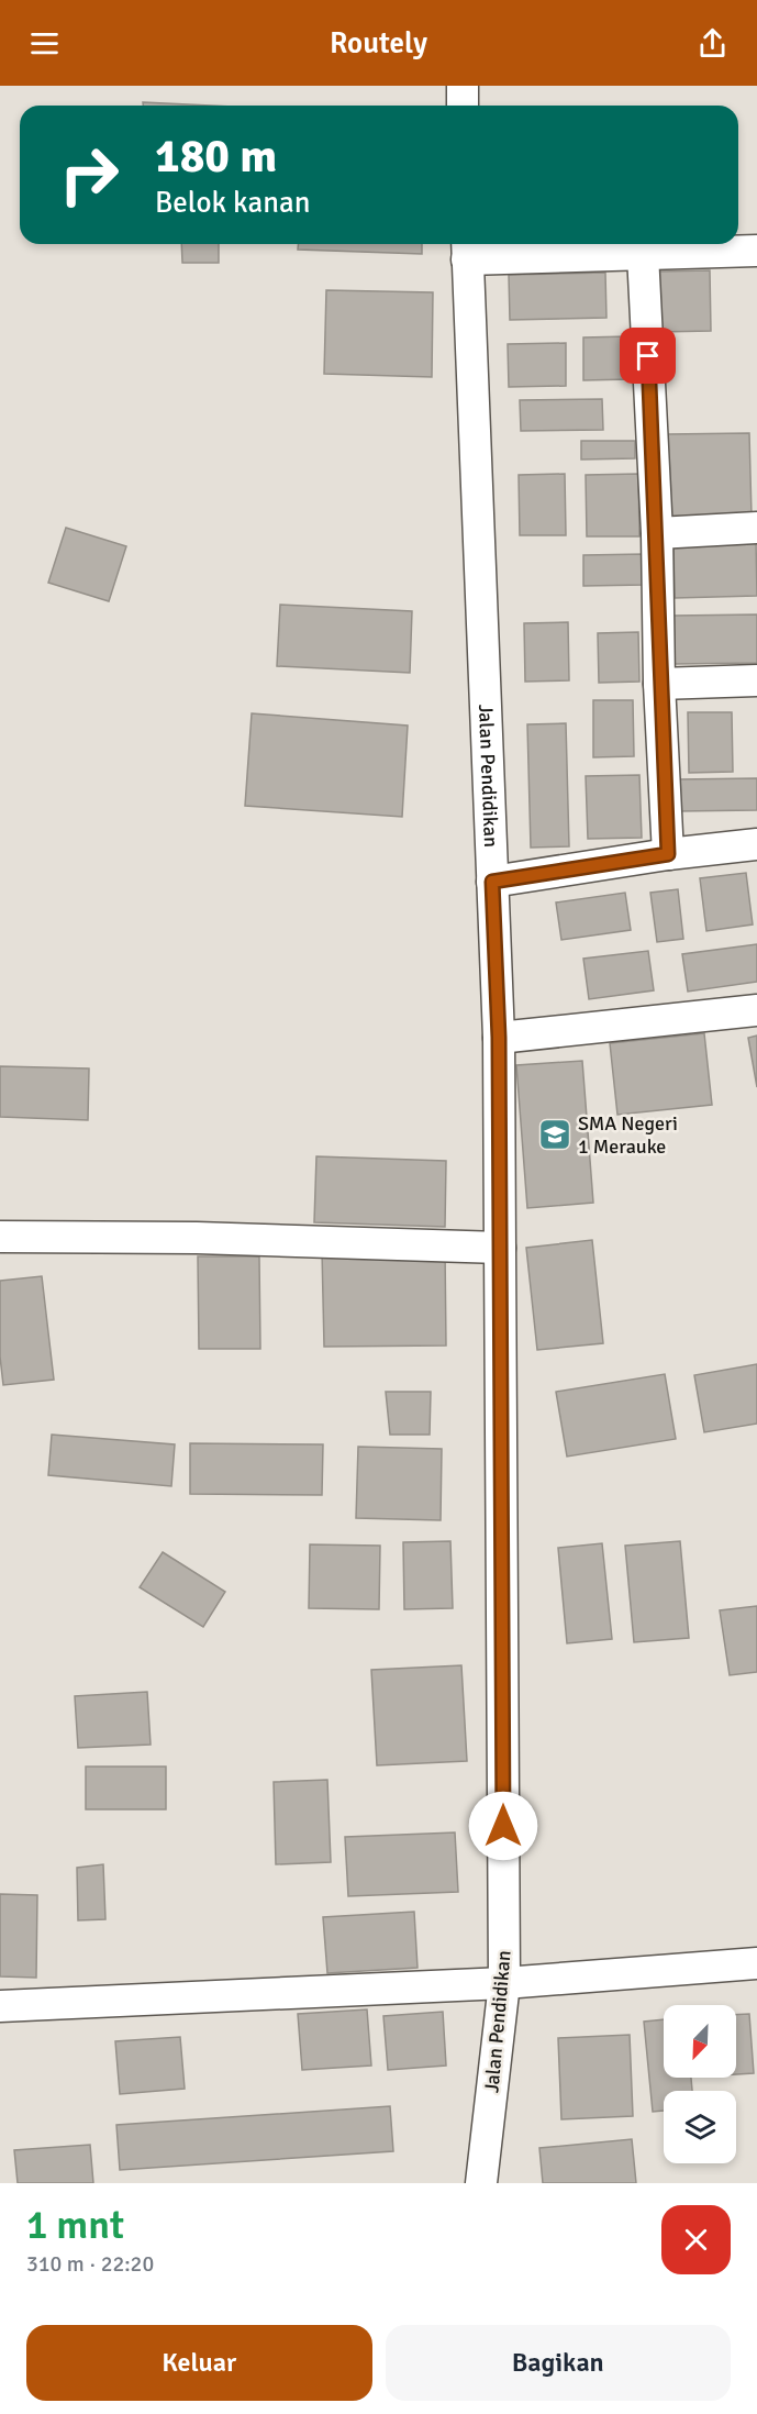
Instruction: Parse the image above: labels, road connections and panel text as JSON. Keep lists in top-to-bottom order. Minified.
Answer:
{"streets":{"street":["Jalan Pendidikan"]},"places":{"school or university":["SMA Negeri 1 Merauke"]},"north":"bottom left","page":{"header":"Routely","turn":["180 m","Belok kanan"],"heading":["1 mnt","310 m · 22:20"],"buttons":["Keluar","Bagikan"]}}
